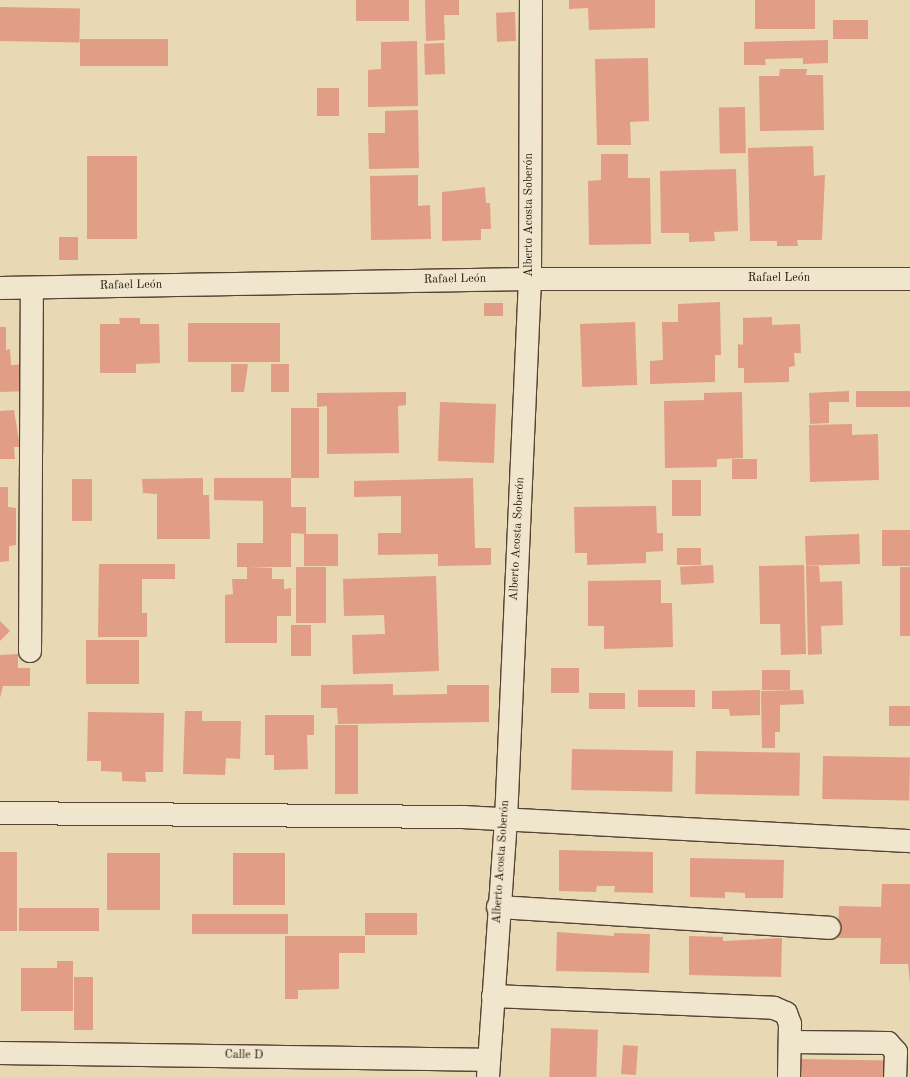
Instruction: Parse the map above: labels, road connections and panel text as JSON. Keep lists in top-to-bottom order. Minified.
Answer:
{"streets":{"street":["Alberto Acosta Soberón","Rafael León","Calle D"]},"crossings":[["Alberto Acosta Soberón","Rafael León"],["Alberto Acosta Soberón","Calle D"]]}
